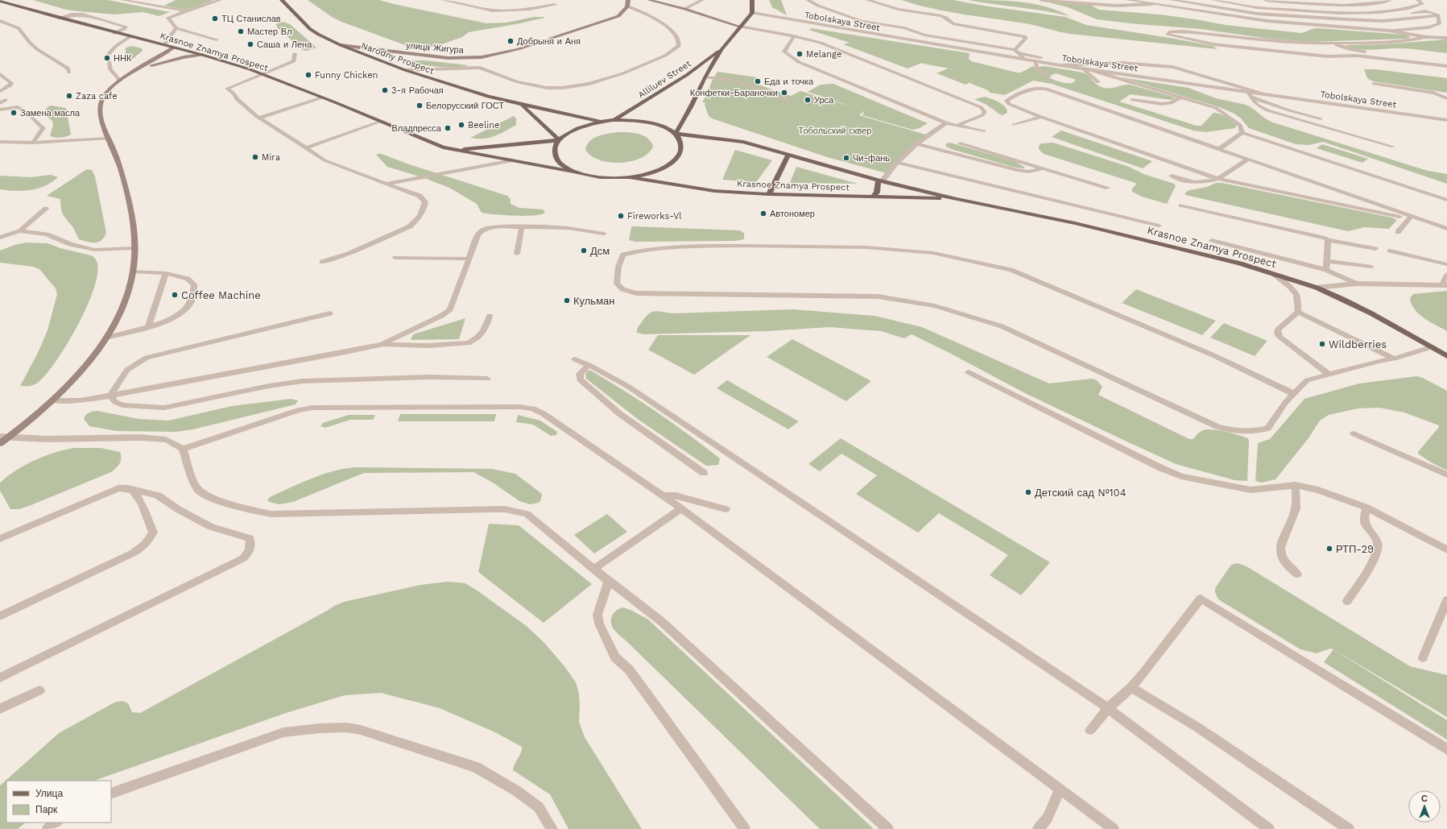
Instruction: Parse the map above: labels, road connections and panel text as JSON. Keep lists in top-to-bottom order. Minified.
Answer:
{"streets":{"main road":["улица Жигура","Krasnoe Znamya Prospect","Narodny Prospect","Alliluev Street"],"street":["Tobolskaya Street"]},"crossings":[["Tobolskaya Street","Alliluev Street"],["улица Жигура","Narodny Prospect"],["Krasnoe Znamya Prospect","Narodny Prospect"],["Krasnoe Znamya Prospect","Alliluev Street"]],"parks":["Тобольский сквер"],"places":["ТЦ Станислав","Мастер Вл","Добрыня и Аня","Саша и Лена","Melange","ННК","Funny Chicken","Еда и точка","3-я Рабочая","Конфетки-Бараночки","Zaza cafe","Урса","Белорусский ГОСТ","Замена масла","Beeline","Владпресса","Mira","Чи-фань","Автономер","Fireworks-Vl","Дсм","Coffee Machine","Кульман","Wildberries","Детский сад №104","РТП-29"],"legend":["Улица","Парк"],"north":"top"}
